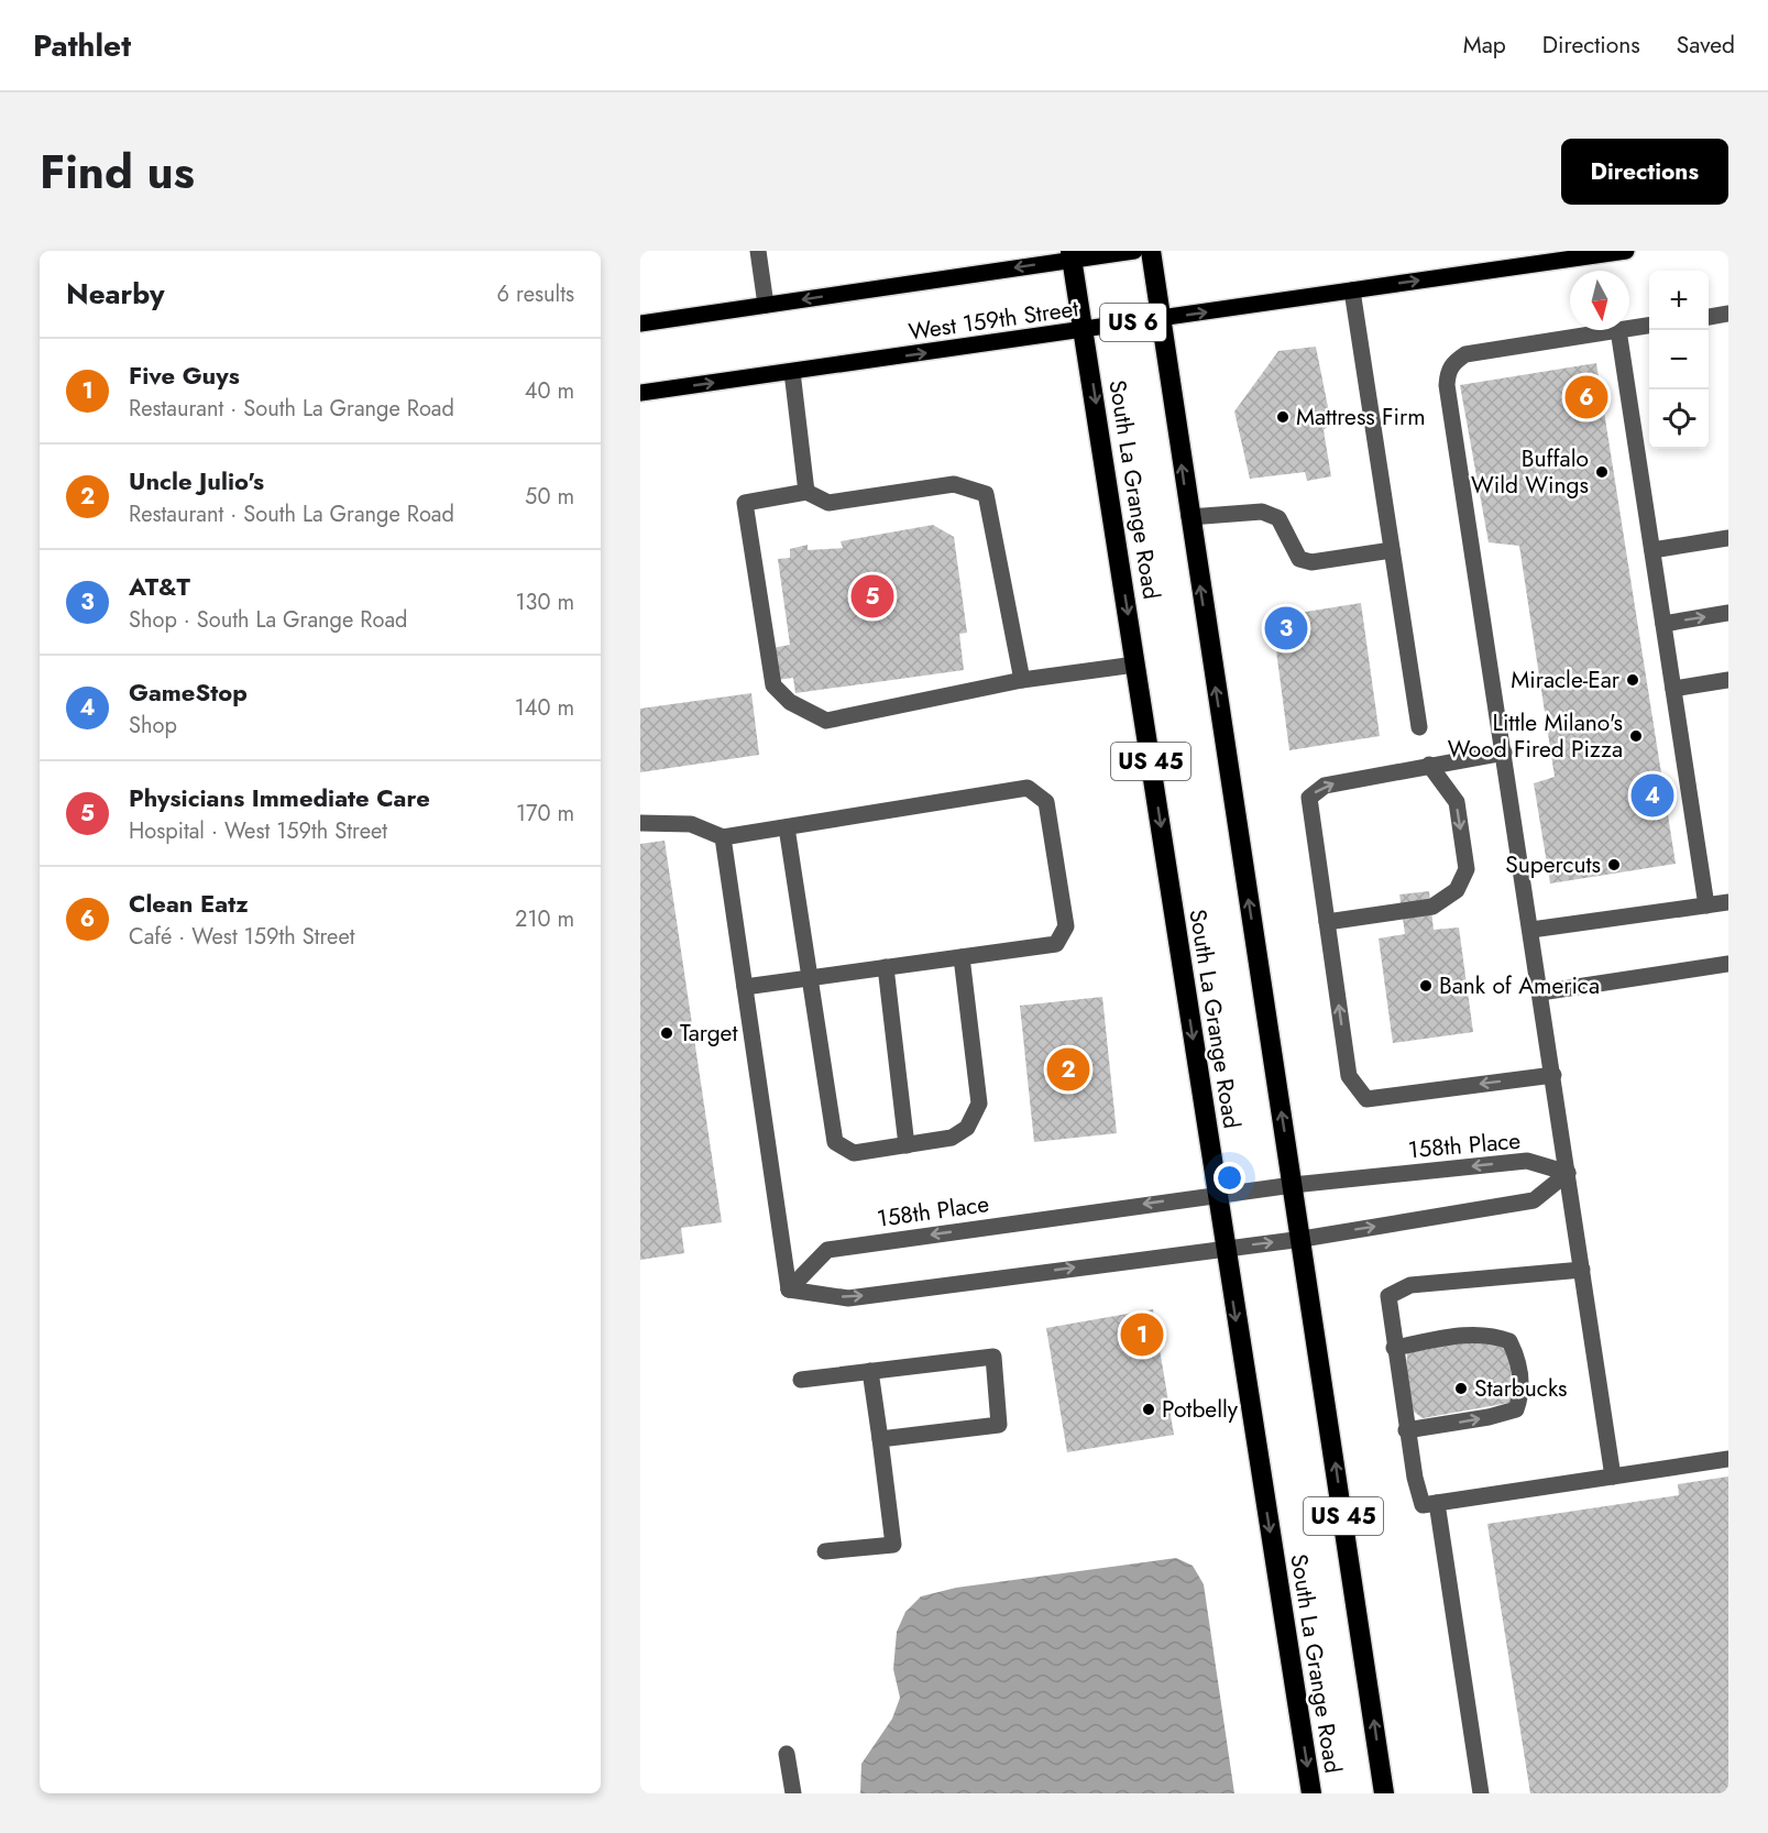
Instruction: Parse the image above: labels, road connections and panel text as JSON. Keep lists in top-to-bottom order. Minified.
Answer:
{"streets":{"highway":["South La Grange Road","US 45"],"main road":["West 159th Street","US 6"],"lane":["158th Place"]},"crossings":[["West 159th Street","South La Grange Road"],["South La Grange Road","158th Place"]],"places":["Mattress Firm","Buffalo Wild Wings","Miracle-Ear","Little Milano's Wood Fired Pizza","Supercuts","Bank of America","Target","Starbucks","Potbelly"],"north":"bottom","page":{"header":"Pathlet","nav":["Map","Directions","Saved"],"title":"Find us","buttons":"Directions","heading":["Nearby","6 results"],"map_buttons":["+","−"],"list":[{"mark":"1","name":"Five Guys","note":"Restaurant · South La Grange Road","value":"40 m"},{"mark":"2","name":"Uncle Julio's","note":"Restaurant · South La Grange Road","value":"50 m"},{"mark":"3","name":"AT&T","note":"Shop · South La Grange Road","value":"130 m"},{"mark":"4","name":"GameStop","note":"Shop","value":"140 m"},{"mark":"5","name":"Physicians Immediate Care","note":"Hospital · West 159th Street","value":"170 m"},{"mark":"6","name":"Clean Eatz","note":"Café · West 159th Street","value":"210 m"}],"pins":["6","5","3","4","2","1"]}}
